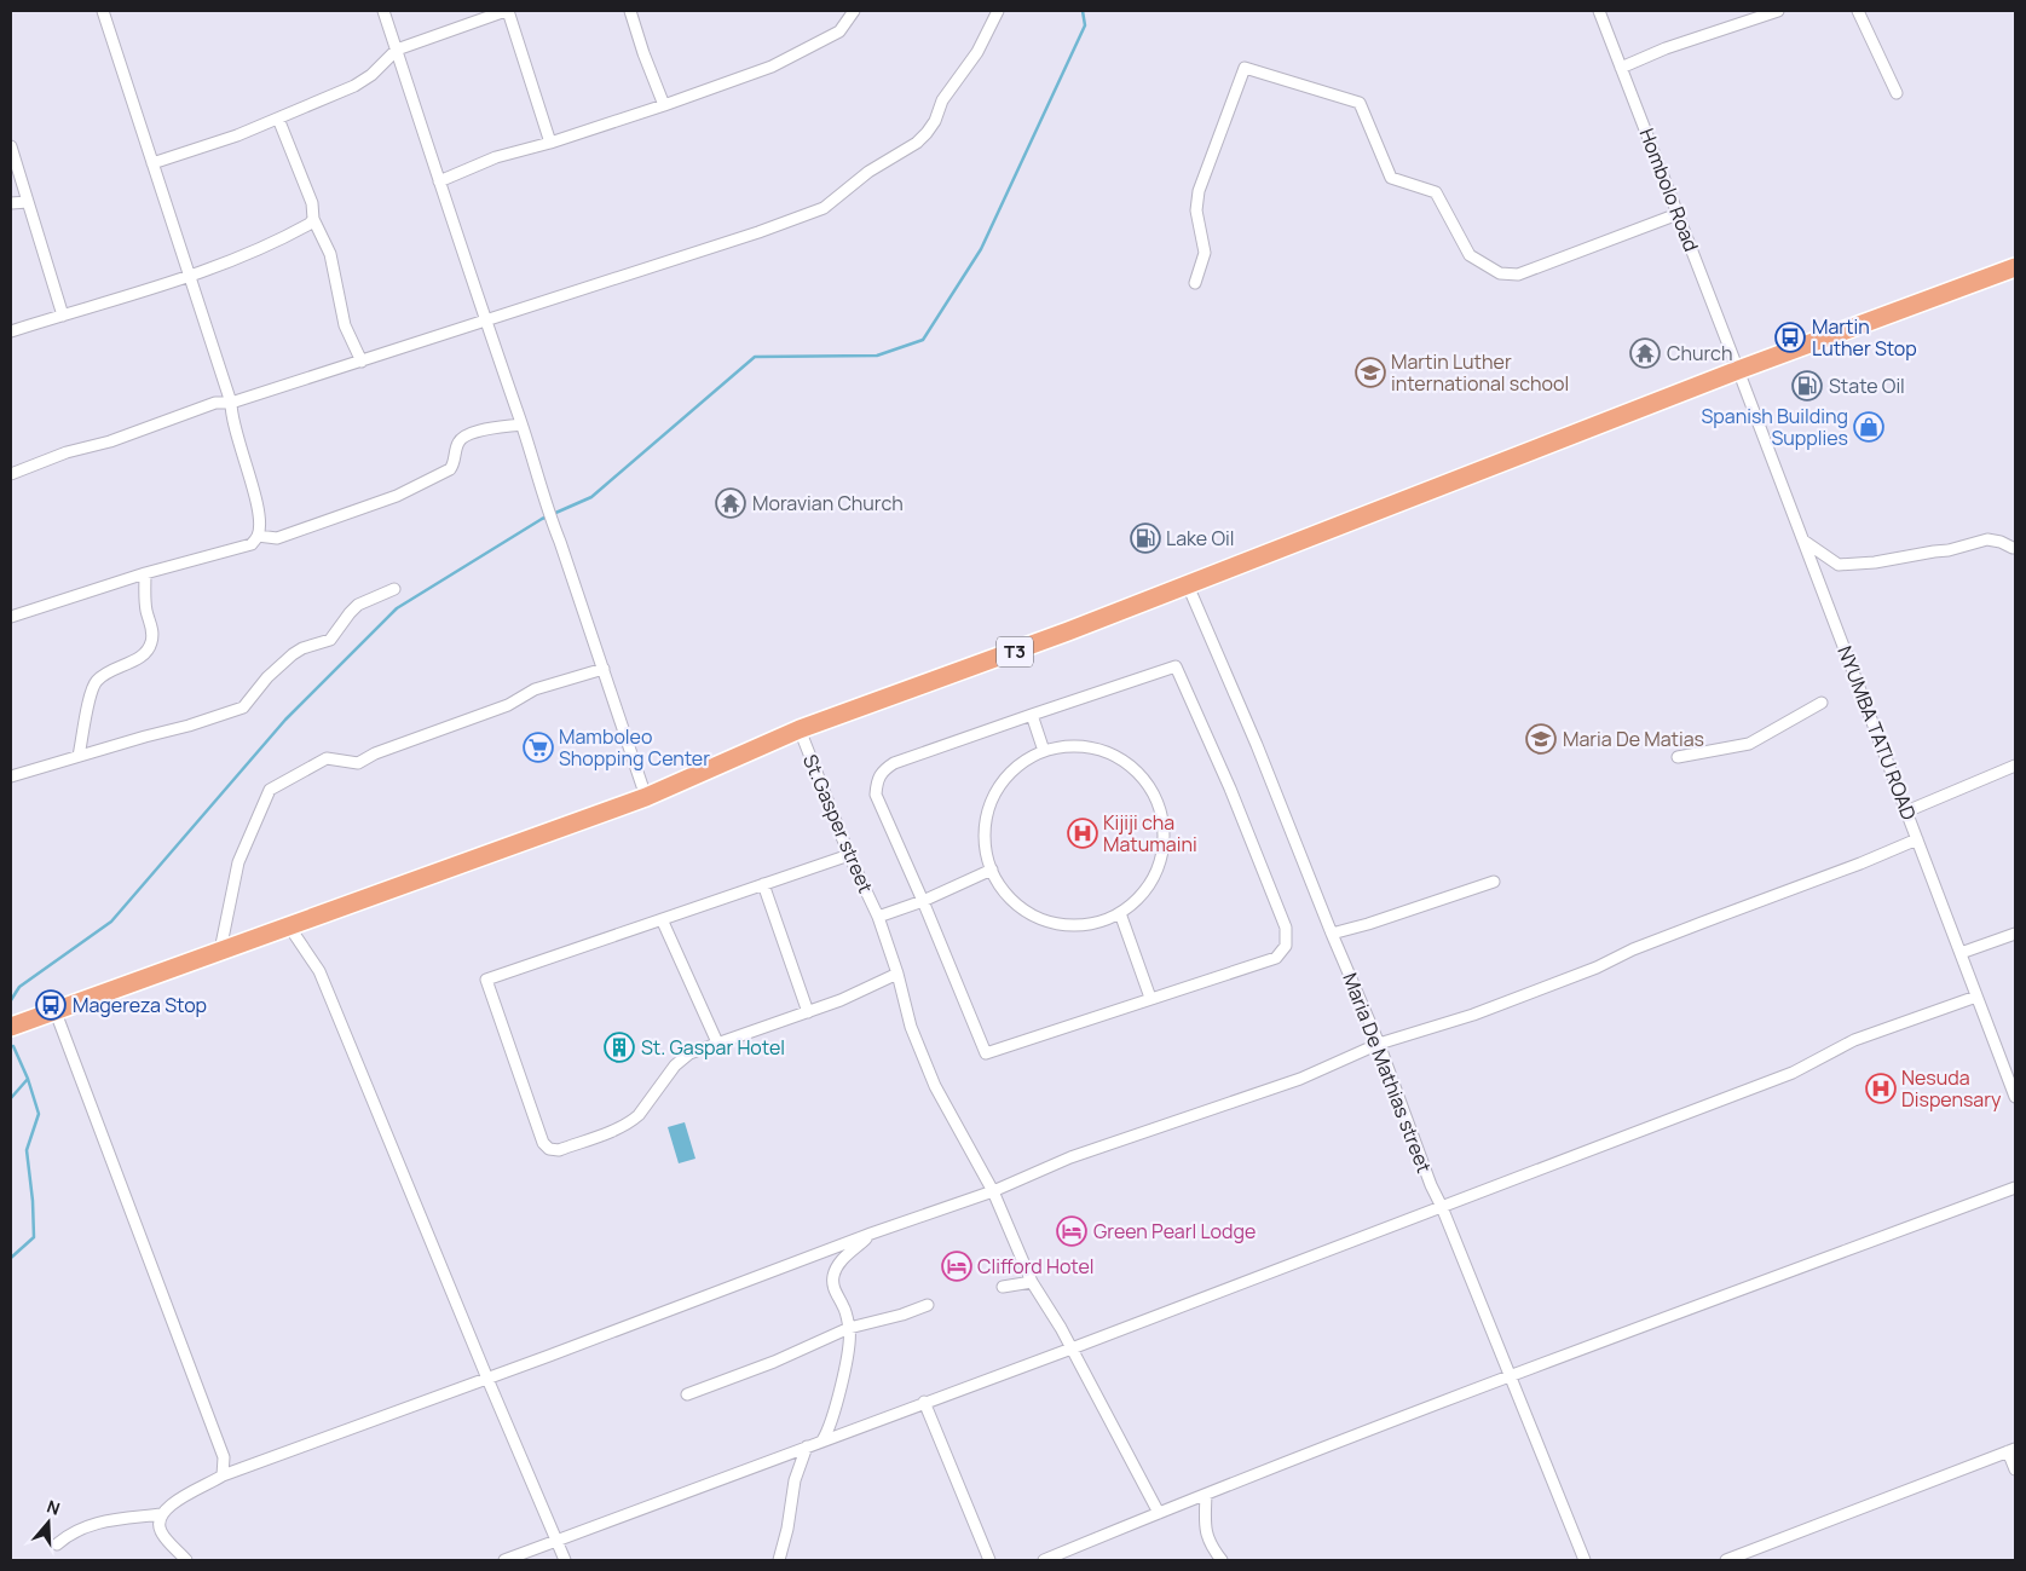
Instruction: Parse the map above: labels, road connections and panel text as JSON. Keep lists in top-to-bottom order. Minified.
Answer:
{"streets":{"highway":["T3"],"street":["Hombolo Road","NYUMBA TATU ROAD","St.Gasper street","Maria De Mathias street"]},"crossings":[["Hombolo Road","T3"],["Hombolo Road","NYUMBA TATU ROAD"],["T3","NYUMBA TATU ROAD"],["T3","St.Gasper street"],["T3","Maria De Mathias street"]],"places":{"bus stop":["Martin Luther Stop","Magereza Stop"],"temple":["Church","Moravian Church"],"school or university":["Martin Luther international school","Maria De Matias"],"fuel station":["State Oil","Lake Oil"],"shop":["Spanish Building Supplies"],"supermarket":["Mamboleo Shopping Center"],"hospital":["Kijiji cha Matumaini","Nesuda Dispensary"],"building":["St. Gaspar Hotel"],"hotel":["Green Pearl Lodge","Clifford Hotel"]},"north":"top"}
